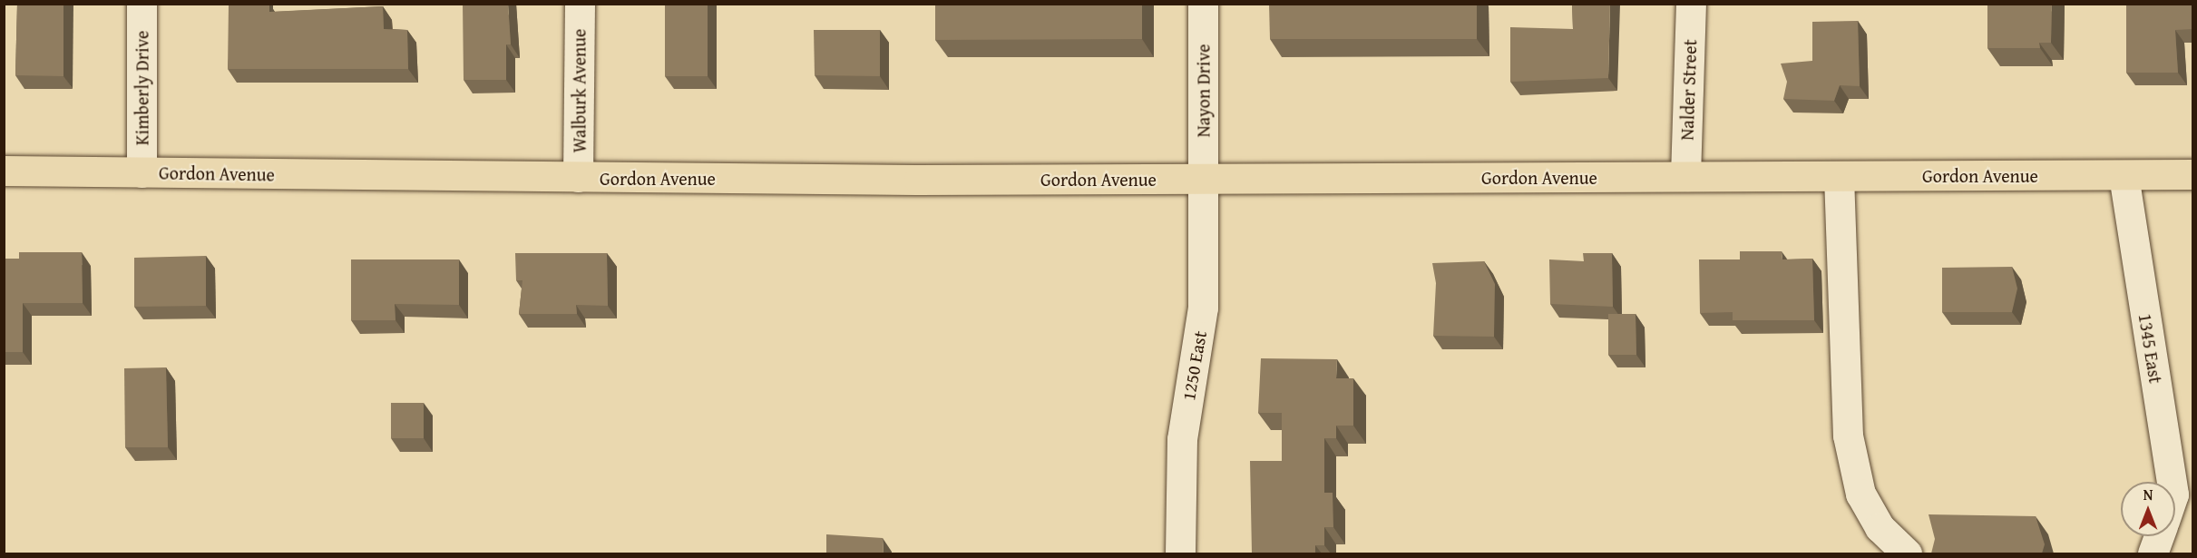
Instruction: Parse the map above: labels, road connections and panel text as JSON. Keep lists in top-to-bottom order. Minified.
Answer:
{"streets":{"main road":["Gordon Avenue"],"street":["Kimberly Drive","Nalder Street","Walburk Avenue","Nayon Drive","1345 East","1250 East"]},"crossings":[["Kimberly Drive","Gordon Avenue"],["Nalder Street","Gordon Avenue"],["Walburk Avenue","Gordon Avenue"],["Nayon Drive","Gordon Avenue"],["Nayon Drive","1250 East"],["Gordon Avenue","1345 East"],["Gordon Avenue","1250 East"]],"north":"top"}
